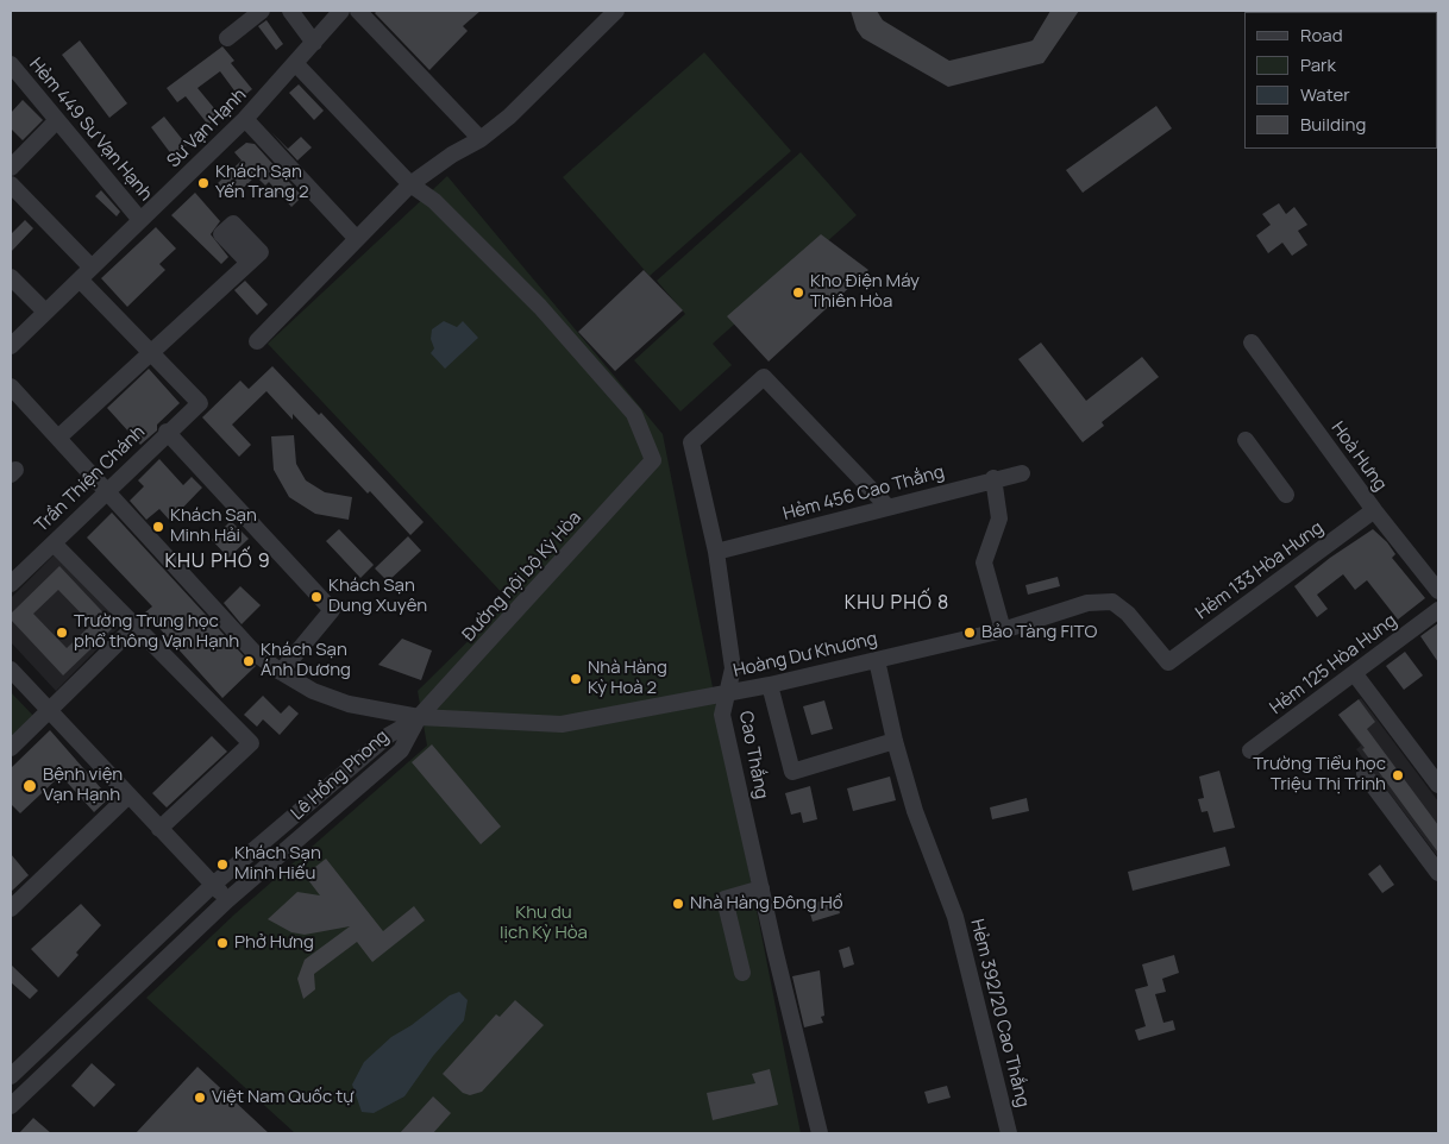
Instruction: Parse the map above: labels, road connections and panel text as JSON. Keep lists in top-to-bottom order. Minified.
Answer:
{"streets":{"street":["Sư Vạn Hạnh","Hẻm 449 Sư Vạn Hạnh","Hoà Hưng","Trần Thiện Chánh","Hẻm 456 Cao Thắng","Hẻm 133 Hòa Hưng","Đường nội bộ Kỳ Hòa","Hoàng Dư Khương","Hẻm 125 Hòa Hưng","Cao Thắng","Lê Hồng Phong","Hẻm 392/20 Cao Thắng"]},"crossings":[["Sư Vạn Hạnh","Hẻm 449 Sư Vạn Hạnh"],["Hoà Hưng","Hẻm 133 Hòa Hưng"],["Trần Thiện Chánh","Hoàng Dư Khương"],["Hẻm 456 Cao Thắng","Cao Thắng"],["Hẻm 133 Hòa Hưng","Hoàng Dư Khương"],["Đường nội bộ Kỳ Hòa","Hoàng Dư Khương"],["Đường nội bộ Kỳ Hòa","Lê Hồng Phong"],["Hoàng Dư Khương","Cao Thắng"],["Hoàng Dư Khương","Lê Hồng Phong"],["Hoàng Dư Khương","Hẻm 392/20 Cao Thắng"]],"districts":["KHU PHỐ 9","KHU PHỐ 8"],"parks":["Khu du lịch Kỳ Hòa"],"places":["Khách Sạn Yến Trang 2","Kho Điện Máy Thiên Hòa","Khách Sạn Minh Hải","Khách Sạn Dung Xuyên","Trường Trung học phổ thông Vạn Hạnh","Bảo Tàng FITO","Khách Sạn Ánh Dương","Nhà Hàng Kỳ Hoà 2","Trường Tiểu học Triệu Thị Trinh","Bệnh viện Vạn Hạnh","Khách Sạn Minh Hiếu","Nhà Hàng Đông Hồ","Phở Hưng","Việt Nam Quốc tự"],"legend":["Road","Park","Water","Building"]}
